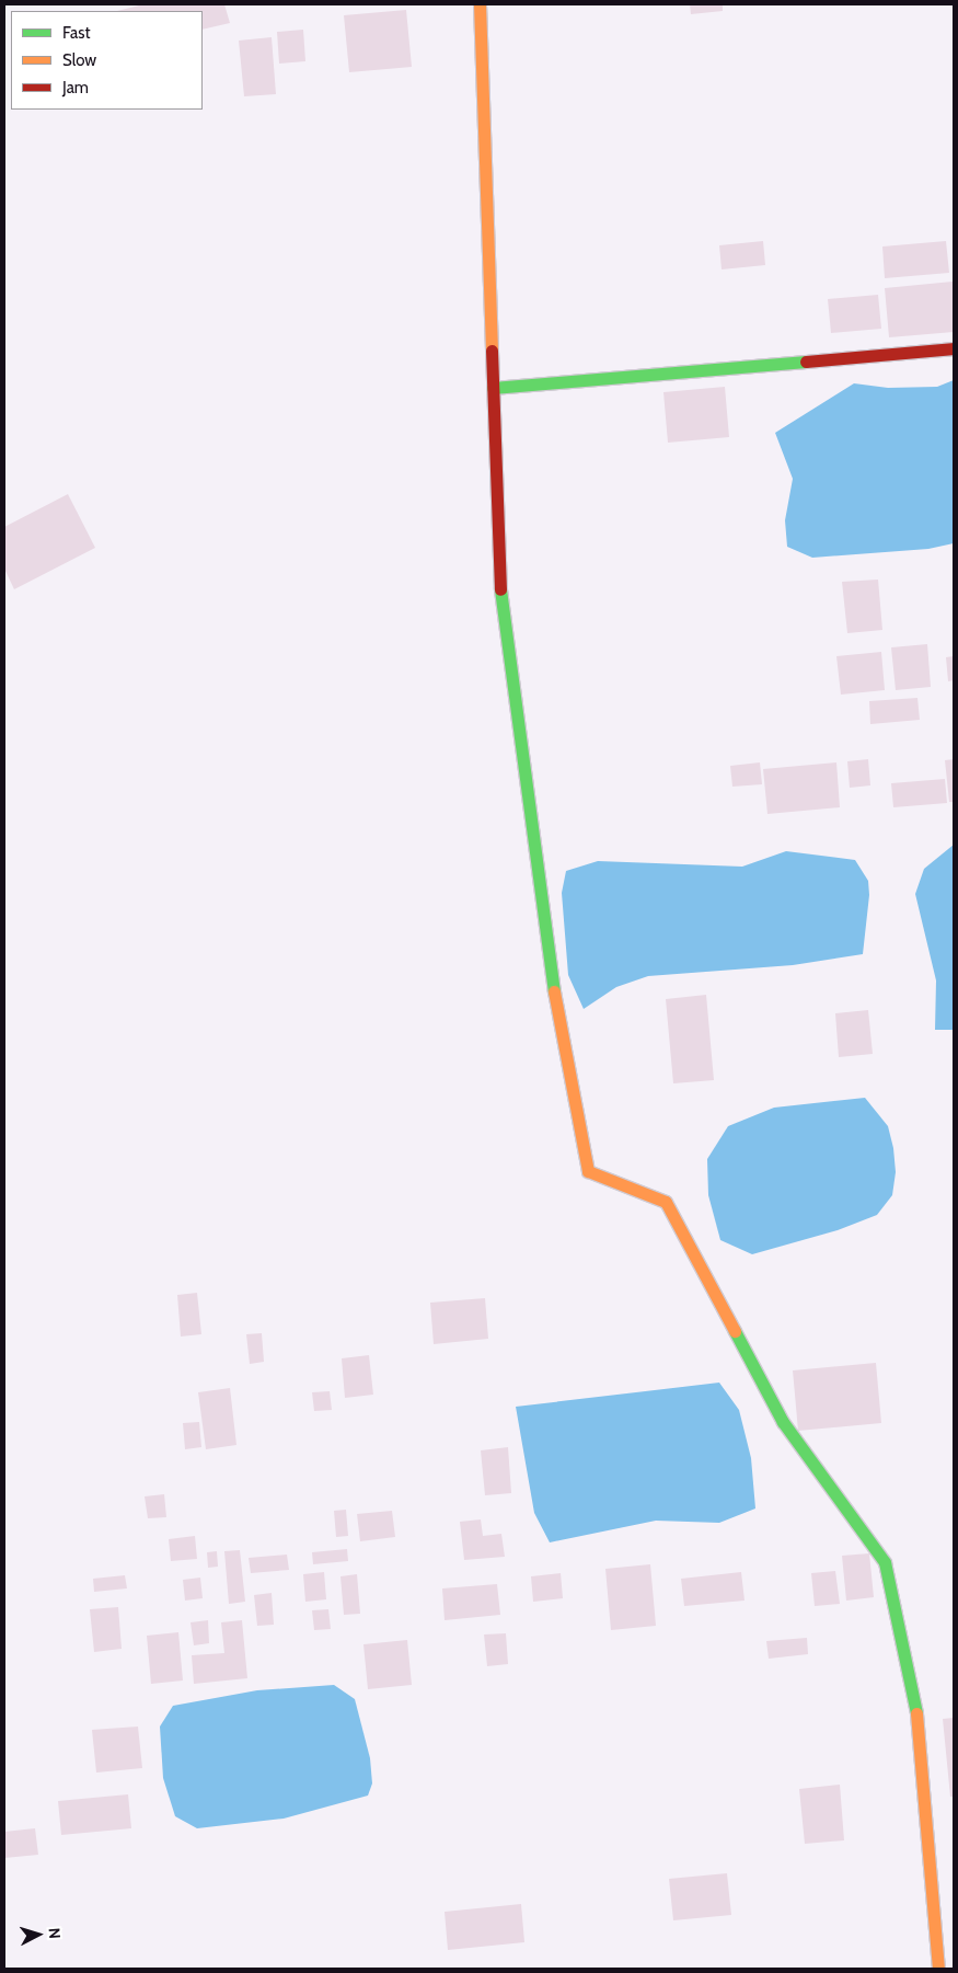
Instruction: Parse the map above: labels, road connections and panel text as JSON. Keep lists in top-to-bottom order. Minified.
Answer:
{"legend":["Fast","Slow","Jam"],"north":"right"}
